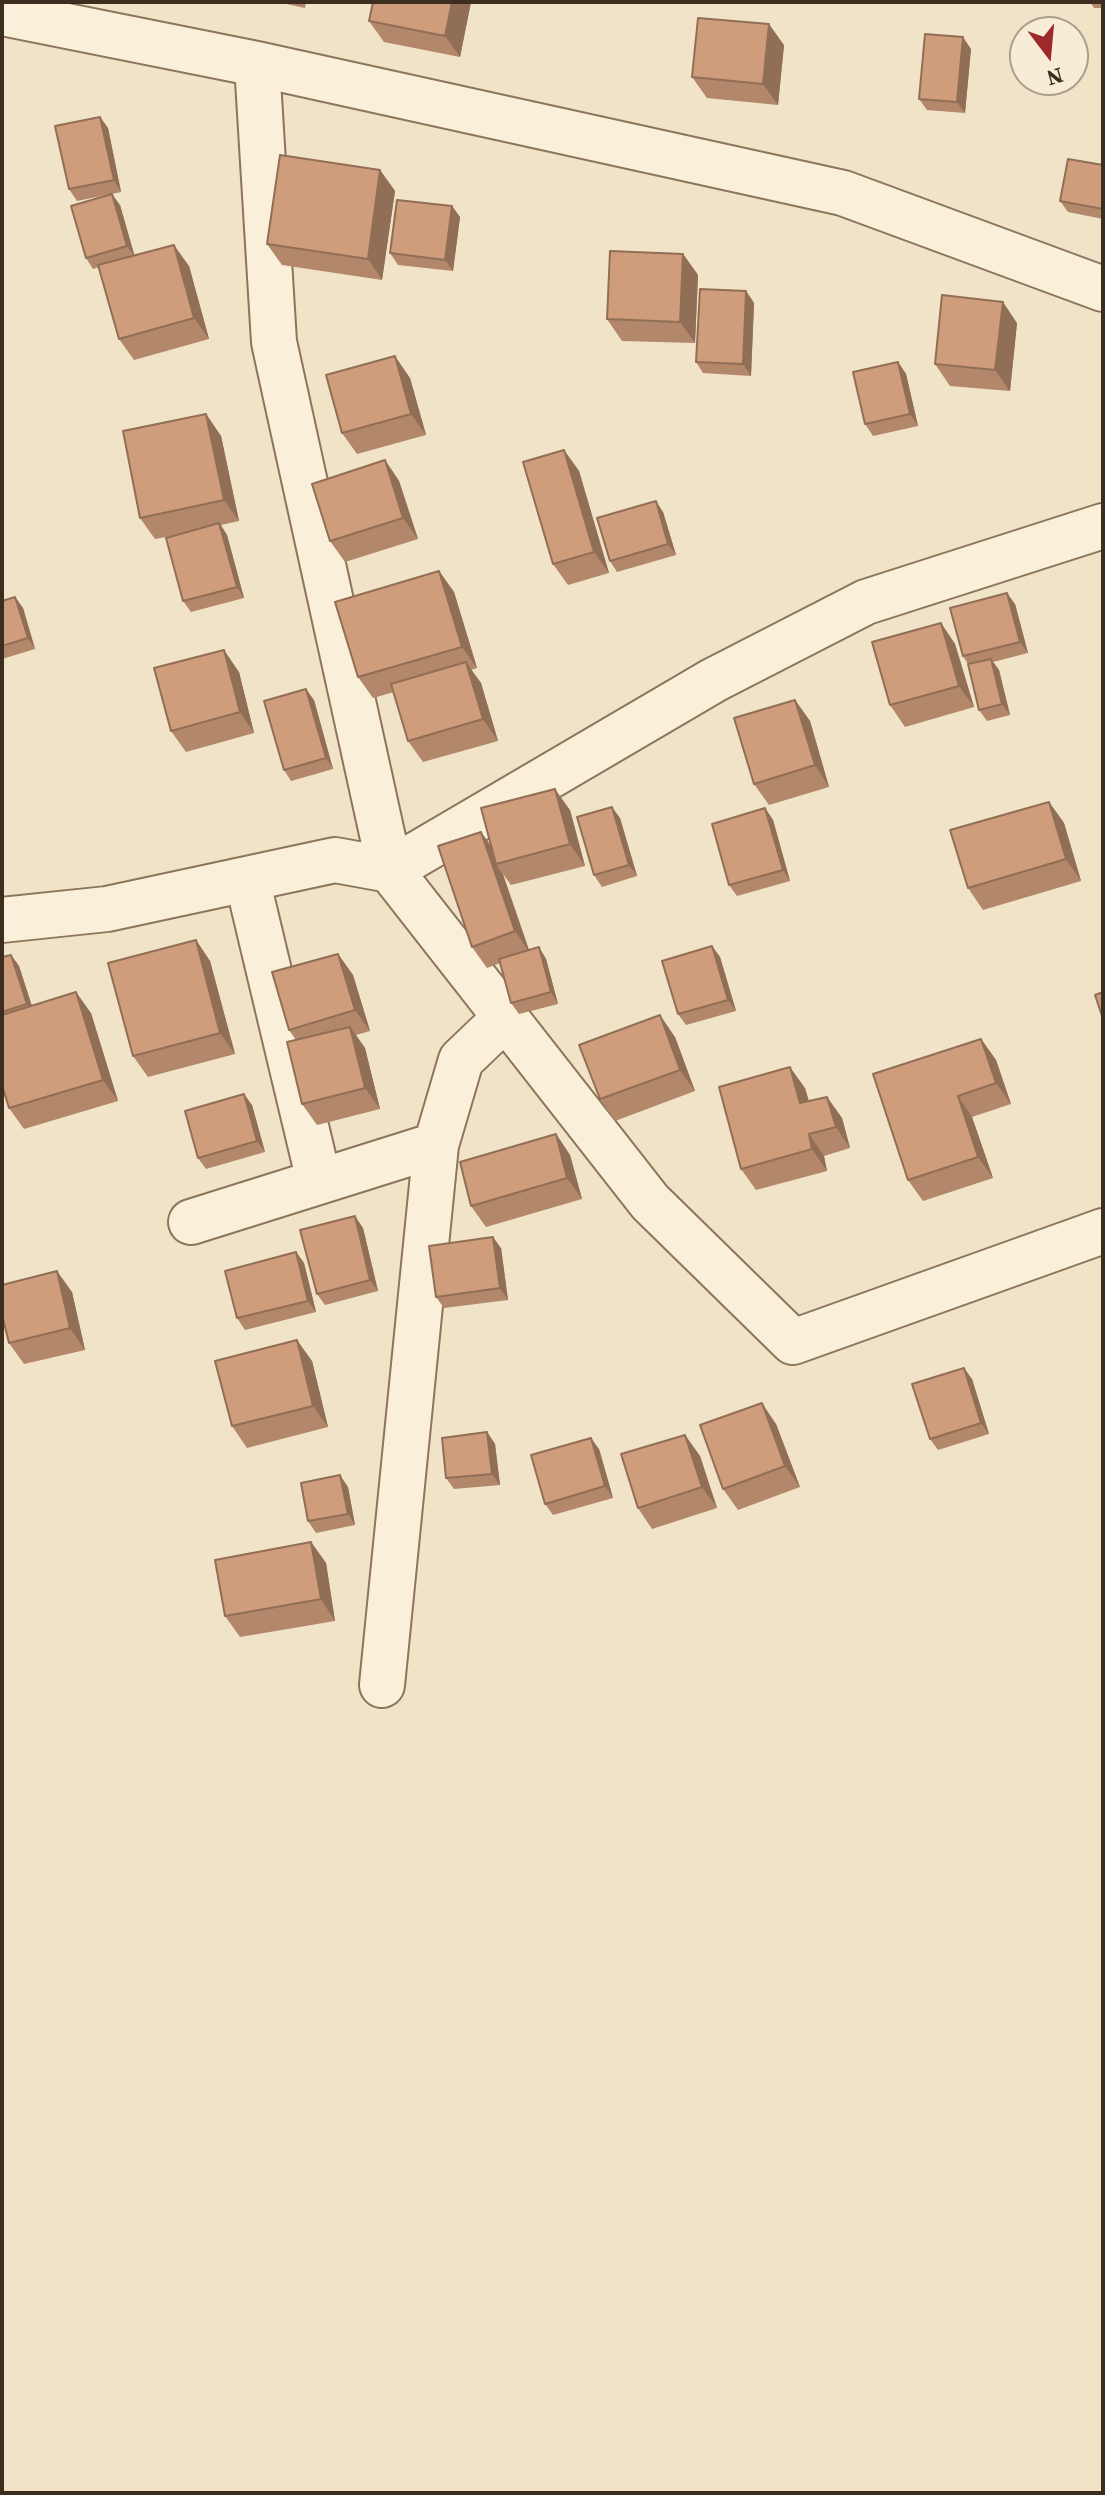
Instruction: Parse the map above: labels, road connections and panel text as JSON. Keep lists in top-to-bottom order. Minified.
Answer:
{"north":"bottom"}
